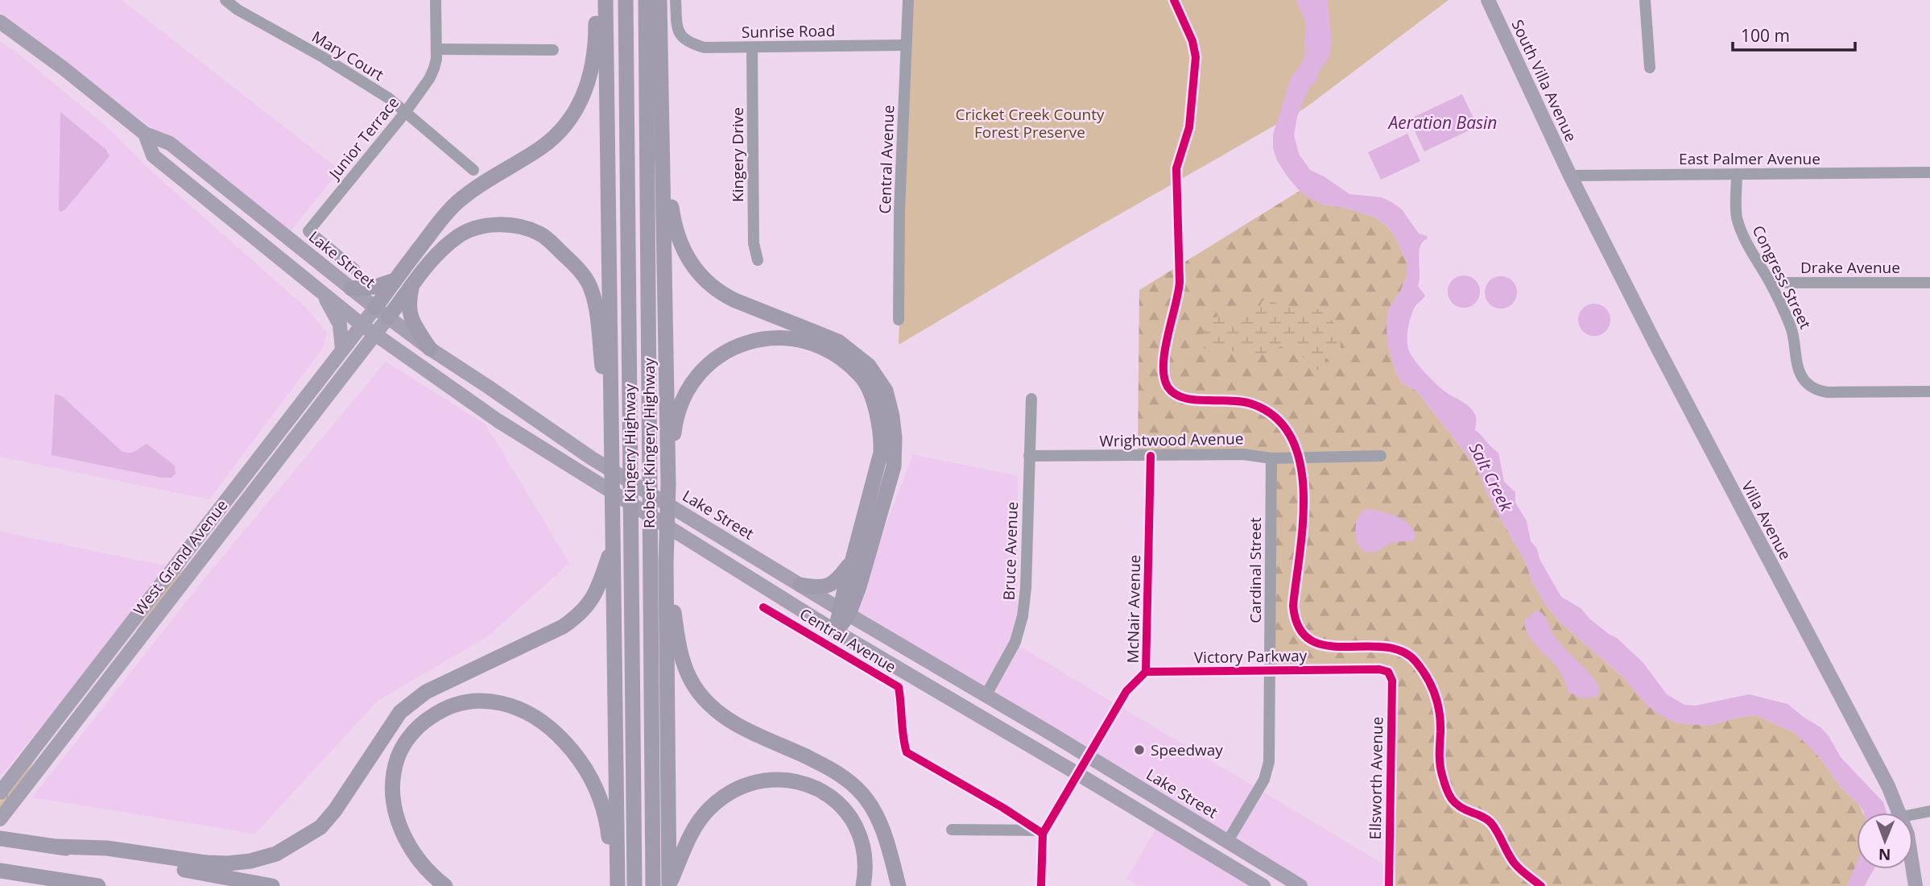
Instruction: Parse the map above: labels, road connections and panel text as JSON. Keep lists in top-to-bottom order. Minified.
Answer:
{"streets":{"highway":["Kingery Highway","Robert Kingery Highway"],"main road":["South Villa Avenue","Lake Street","Villa Avenue","West Grand Avenue"],"street":["Sunrise Road","Mary Court","Junior Terrace","Kingery Drive","East Palmer Avenue","Central Avenue","Drake Avenue","Congress Street","Wrightwood Avenue","Bruce Avenue","Cardinal Street","McNair Avenue","Victory Parkway","Ellsworth Avenue"]},"crossings":[["Sunrise Road","Kingery Drive"],["Sunrise Road","Central Avenue"],["Mary Court","Junior Terrace"],["South Villa Avenue","East Palmer Avenue"],["South Villa Avenue","Villa Avenue"],["East Palmer Avenue","Congress Street"],["East Palmer Avenue","Villa Avenue"],["Central Avenue","McNair Avenue"],["Lake Street","Bruce Avenue"],["Lake Street","West Grand Avenue"],["Lake Street","Cardinal Street"],["Lake Street","McNair Avenue"],["Drake Avenue","Congress Street"],["Wrightwood Avenue","Bruce Avenue"],["Wrightwood Avenue","Cardinal Street"],["Wrightwood Avenue","McNair Avenue"],["Cardinal Street","Victory Parkway"],["McNair Avenue","Victory Parkway"],["Victory Parkway","Ellsworth Avenue"]],"water":["Aeration Basin","Salt Creek"],"parks":["Cricket Creek County Forest Preserve"],"places":["Speedway"],"scale_bar":"100 m","north":"bottom"}
